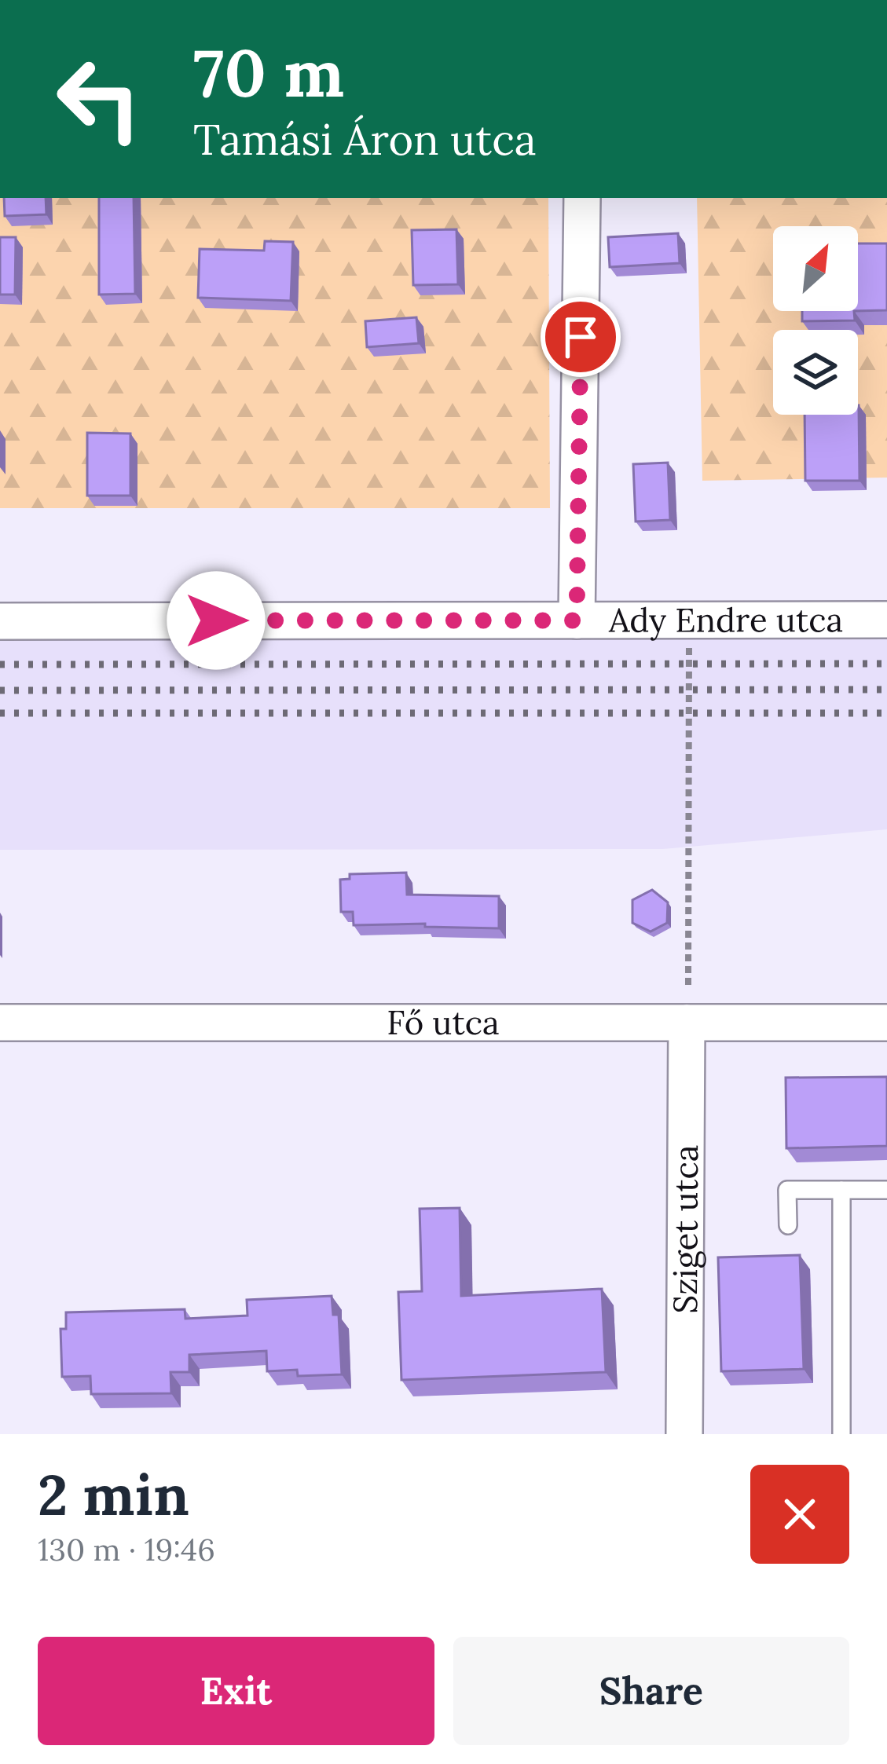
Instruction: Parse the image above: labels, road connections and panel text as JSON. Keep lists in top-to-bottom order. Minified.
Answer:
{"streets":{"street":["Ady Endre utca","Fő utca","Sziget utca"]},"crossings":[["Fő utca","Sziget utca"]],"north":"top right","page":{"turn":["70 m","Tamási Áron utca"],"heading":["2 min","130 m · 19:46"],"buttons":["Exit","Share"]}}
